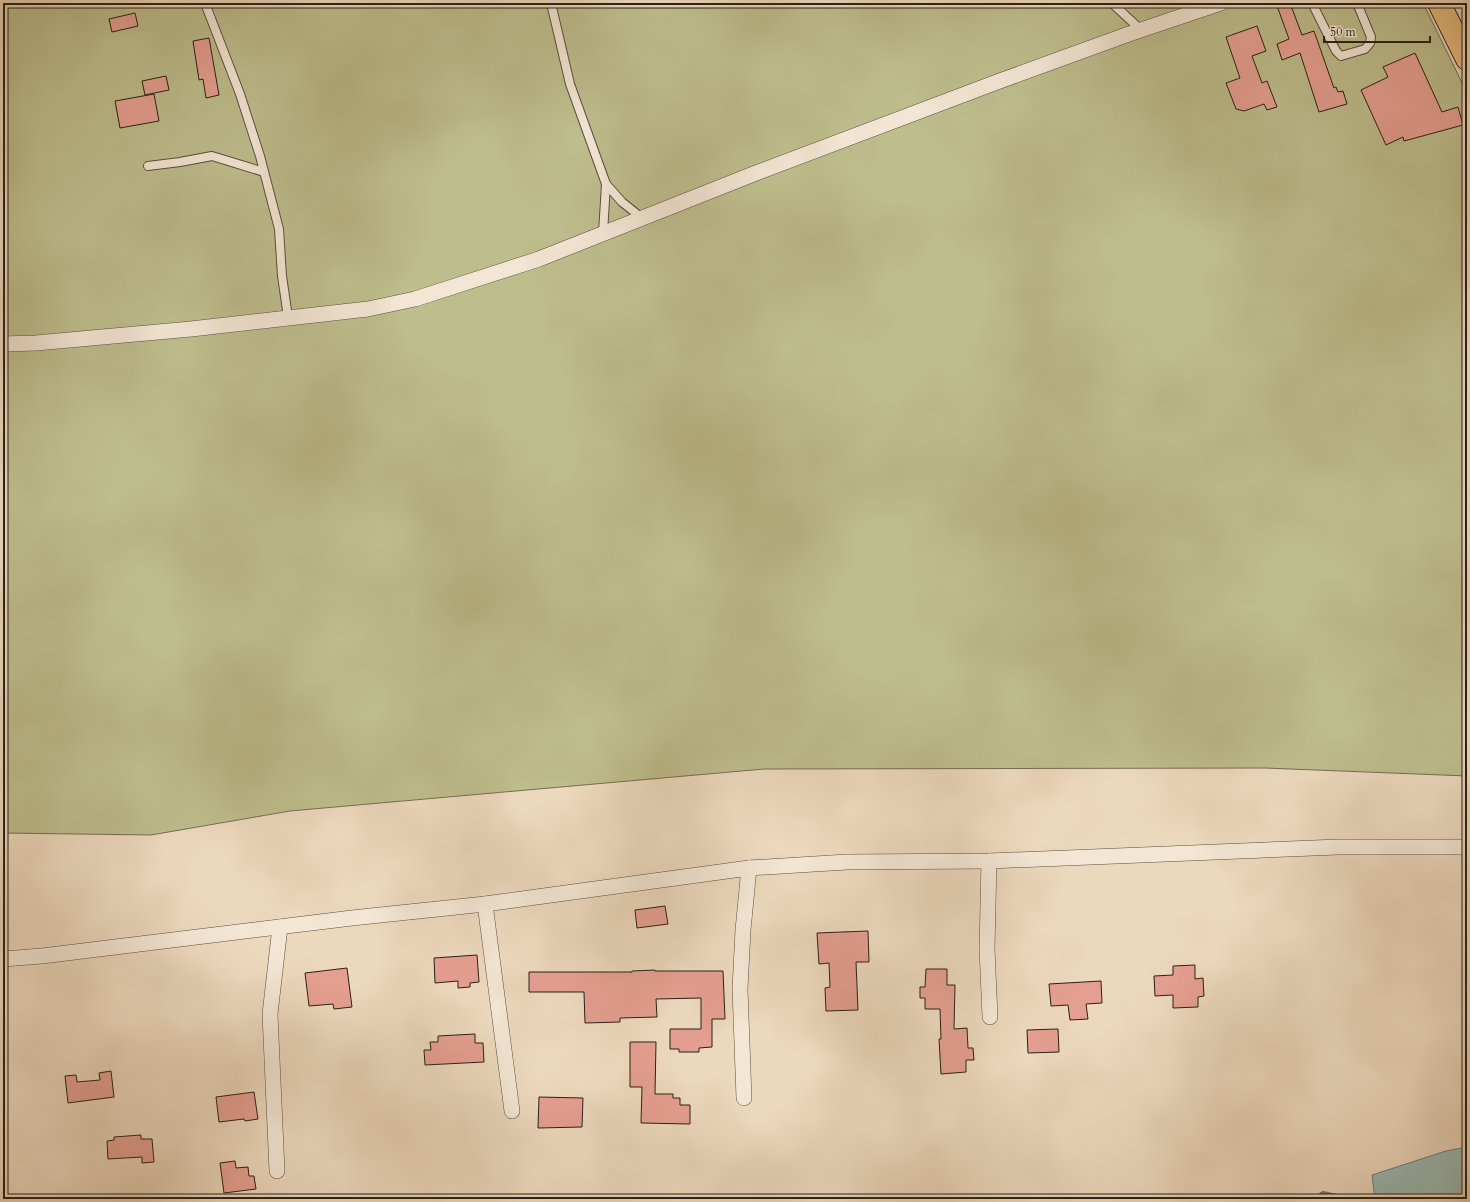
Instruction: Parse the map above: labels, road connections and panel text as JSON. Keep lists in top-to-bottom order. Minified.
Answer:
{"scale_bar":"50 m"}
